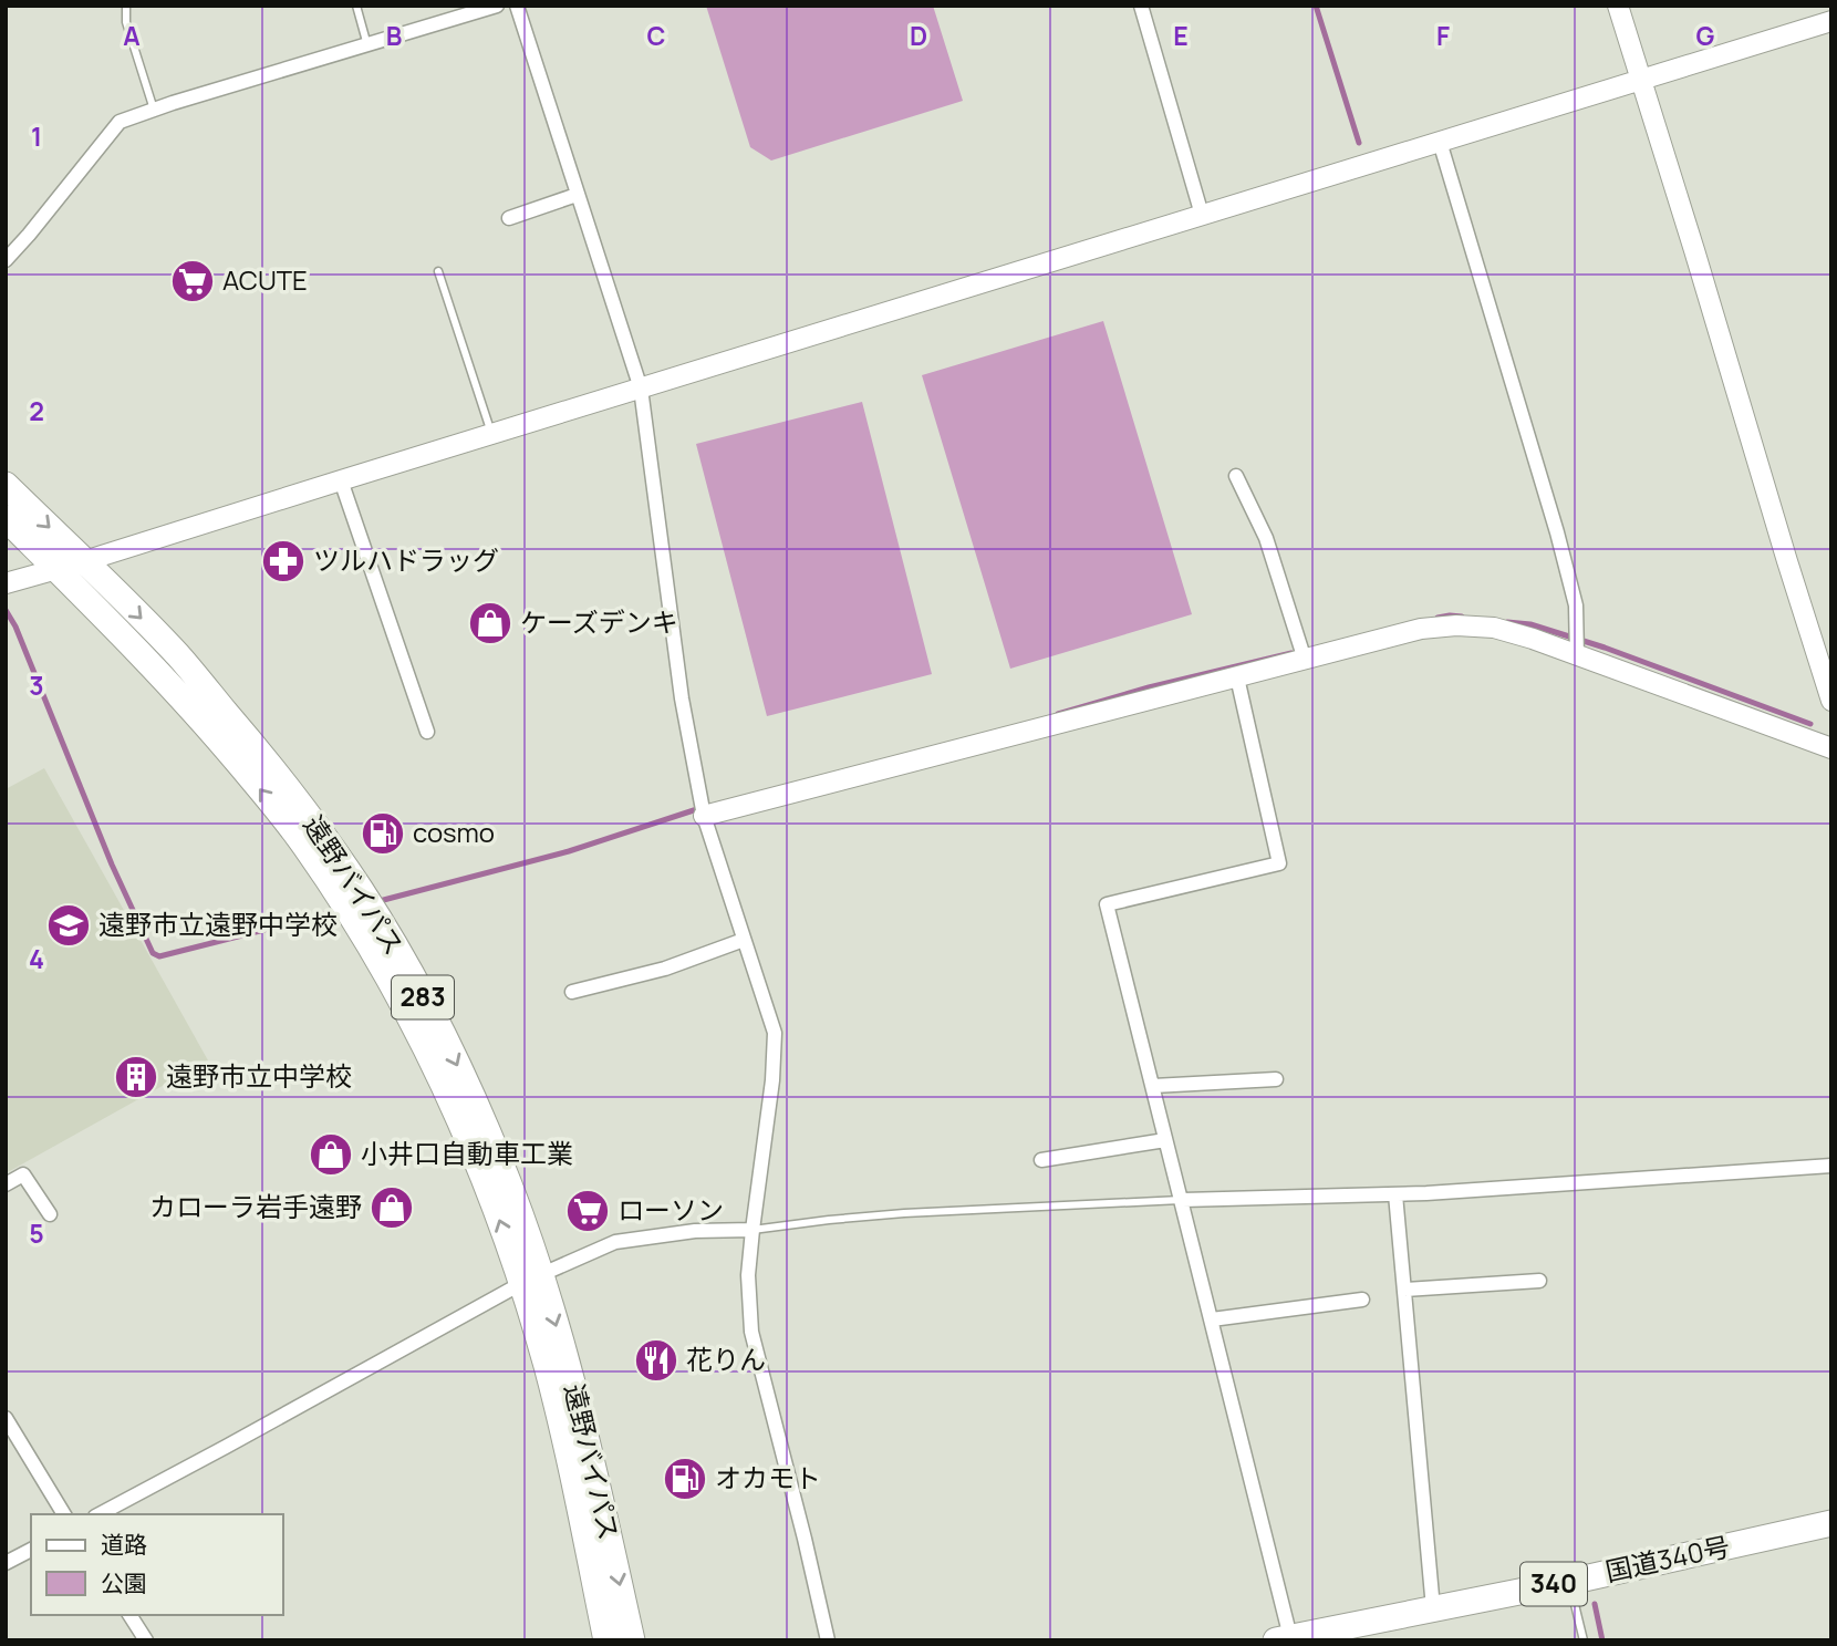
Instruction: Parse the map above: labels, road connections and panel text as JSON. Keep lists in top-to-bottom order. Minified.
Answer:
{"streets":{"highway":["遠野バイパス","283","国道340号","340"]},"places":{"supermarket":["ACUTE","ローソン"],"pharmacy":["ツルハドラッグ"],"shop":["ケーズデンキ","小井口自動車工業","カローラ岩手遠野"],"fuel station":["cosmo","オカモト"],"school or university":["遠野市立遠野中学校"],"building":["遠野市立中学校"],"restaurant":["花りん"]},"legend":["道路","公園"],"grid":{"columns":["A","B","C","D","E","F","G"],"rows":["1","2","3","4","5"]}}
